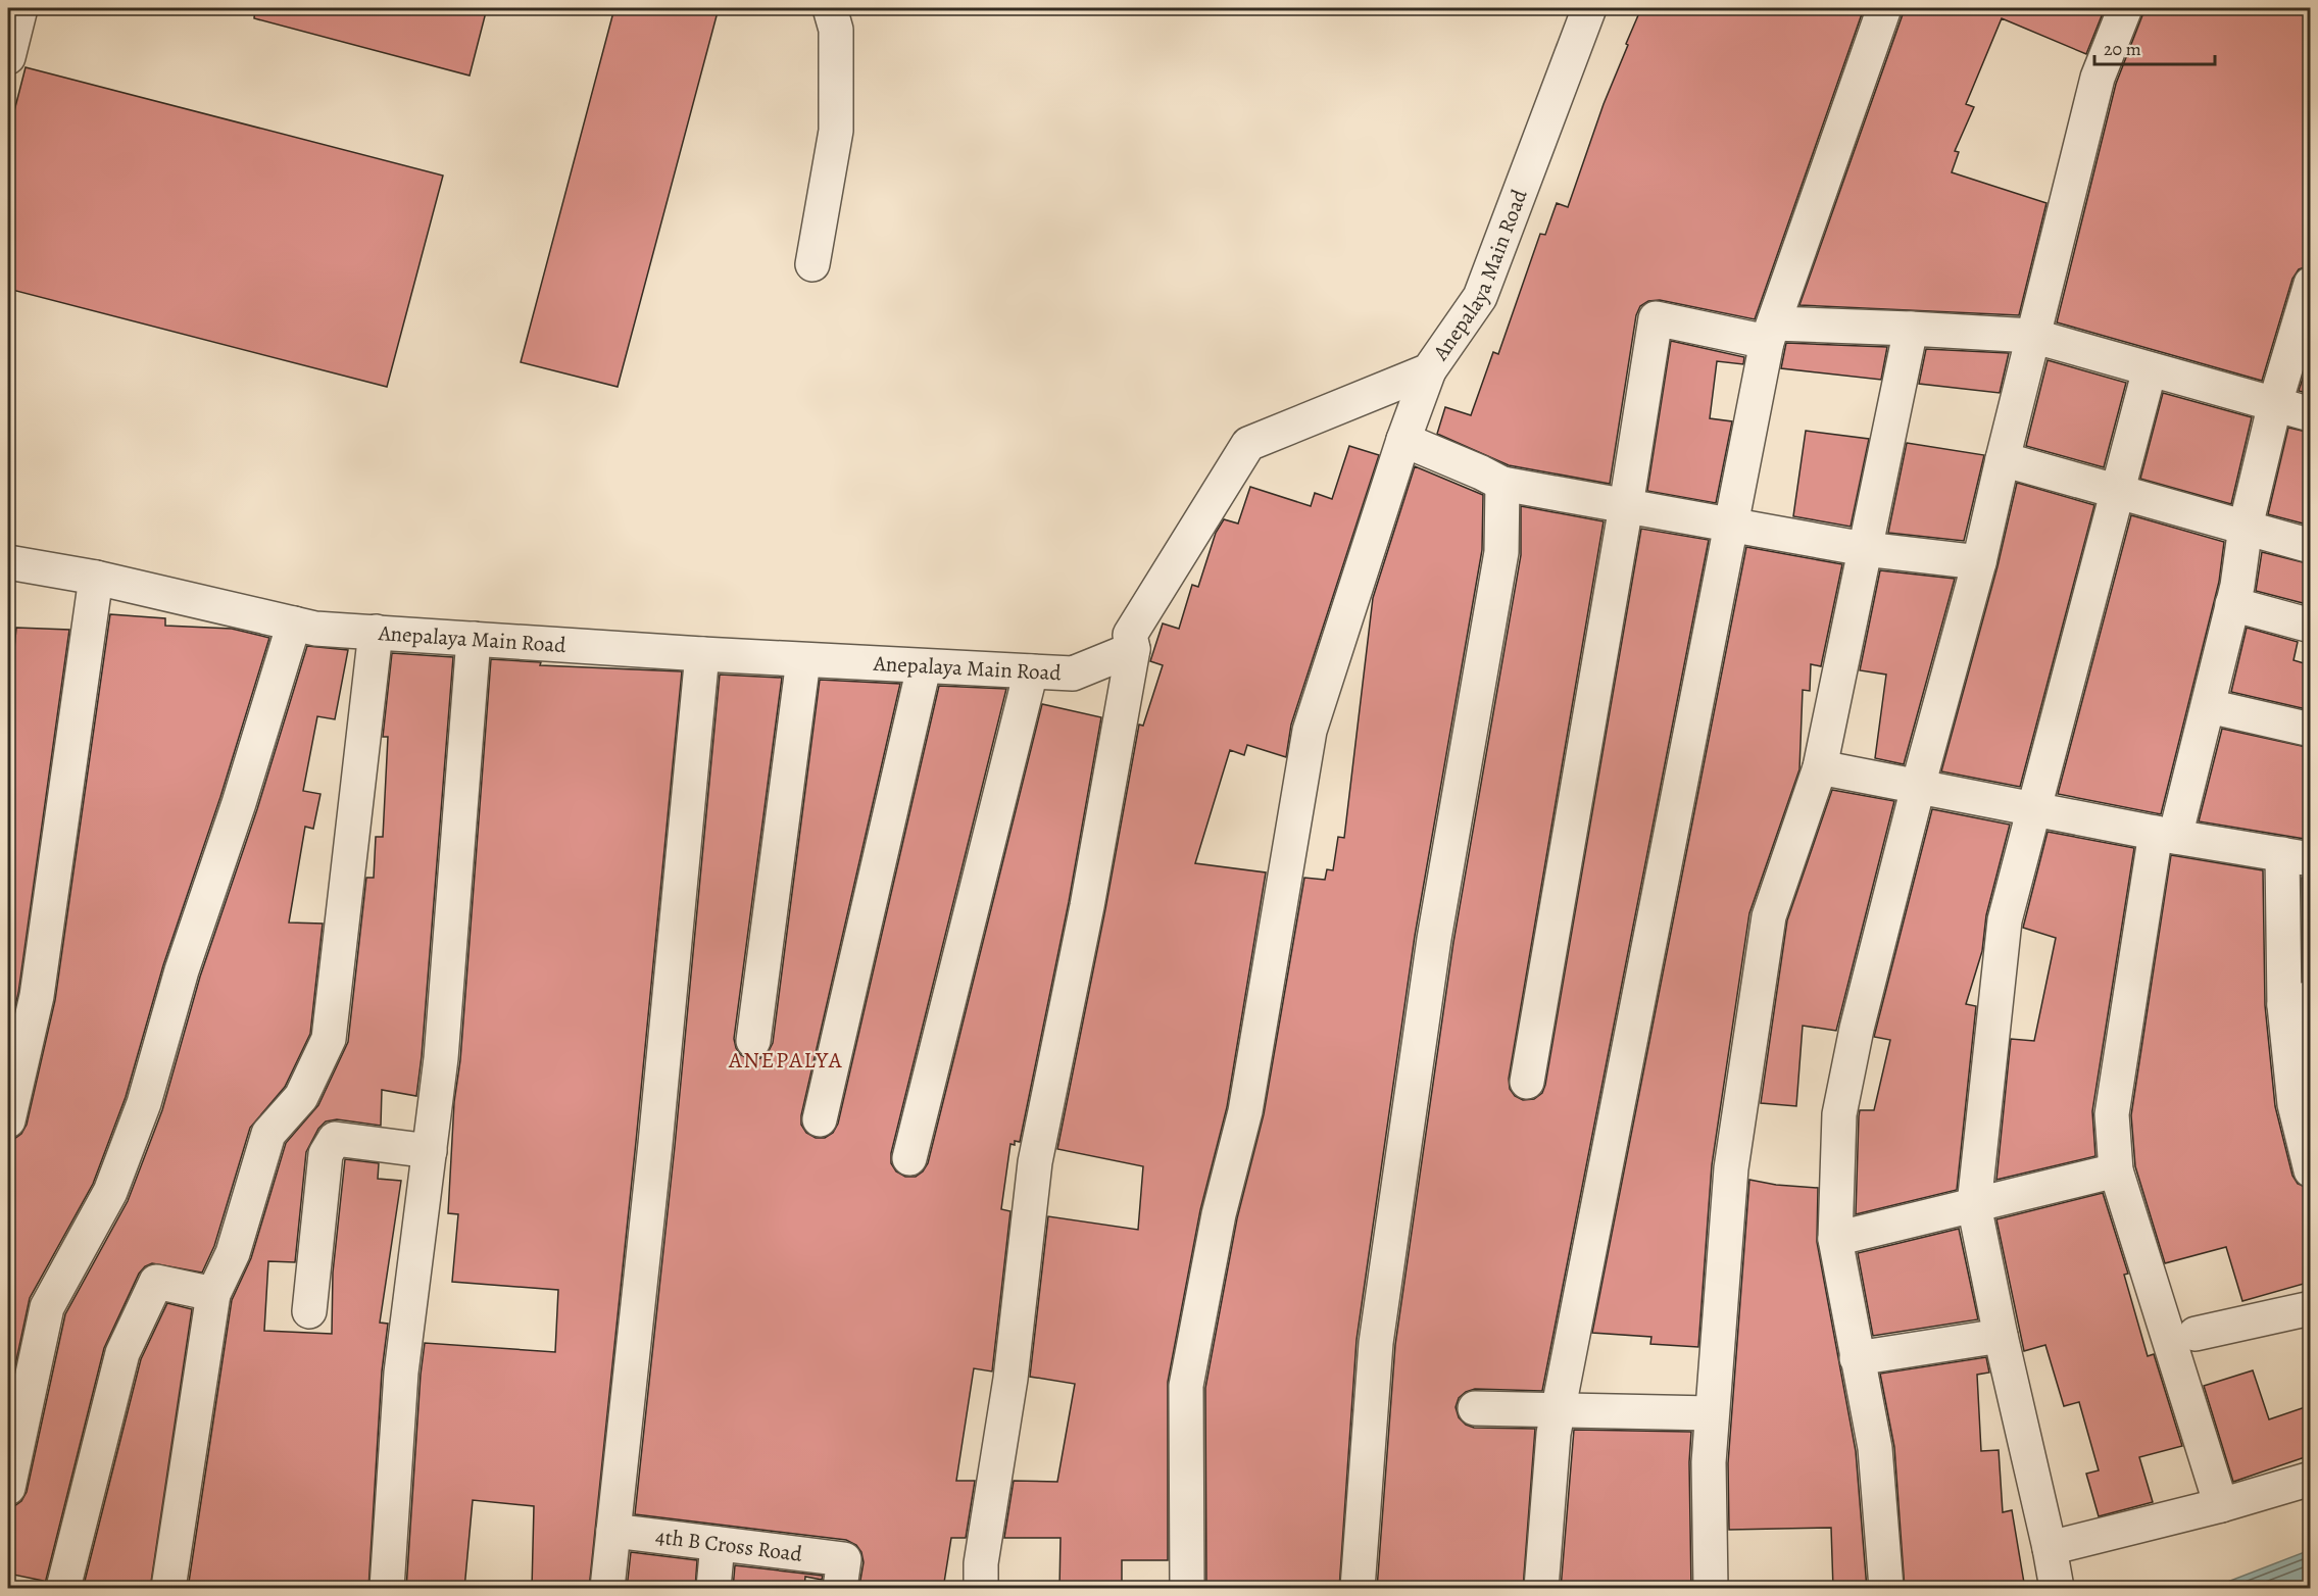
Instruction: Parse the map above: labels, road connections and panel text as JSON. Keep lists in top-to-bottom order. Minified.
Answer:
{"streets":{"street":["Anepalaya Main Road","4th B Cross Road"]},"districts":["ANEPALYA"],"scale_bar":"20 m"}
